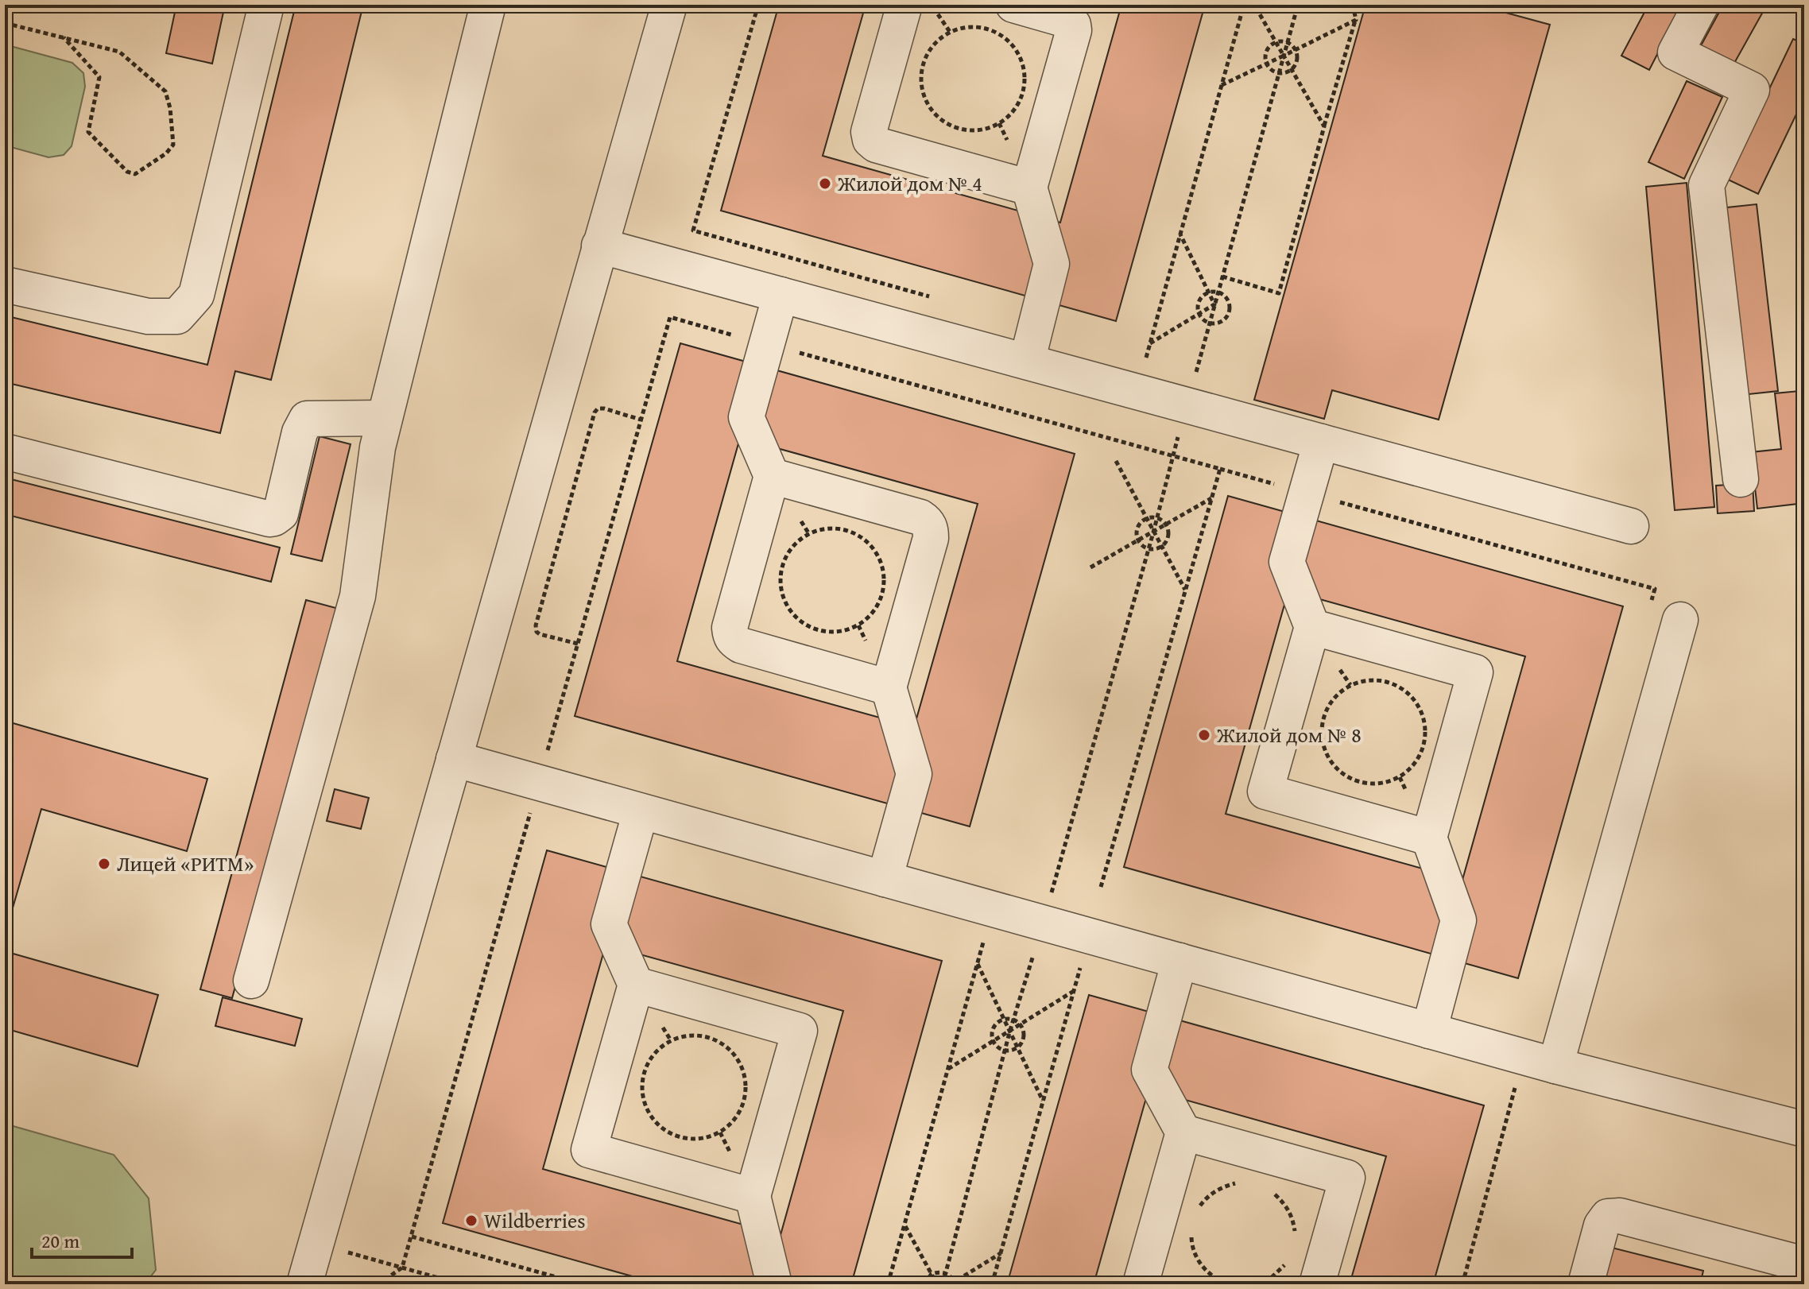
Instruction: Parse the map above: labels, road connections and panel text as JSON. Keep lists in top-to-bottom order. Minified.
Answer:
{"places":["Жилой дом № 4","Жилой дом № 8","Лицей «РИТМ»","Wildberries"],"scale_bar":"20 m"}
